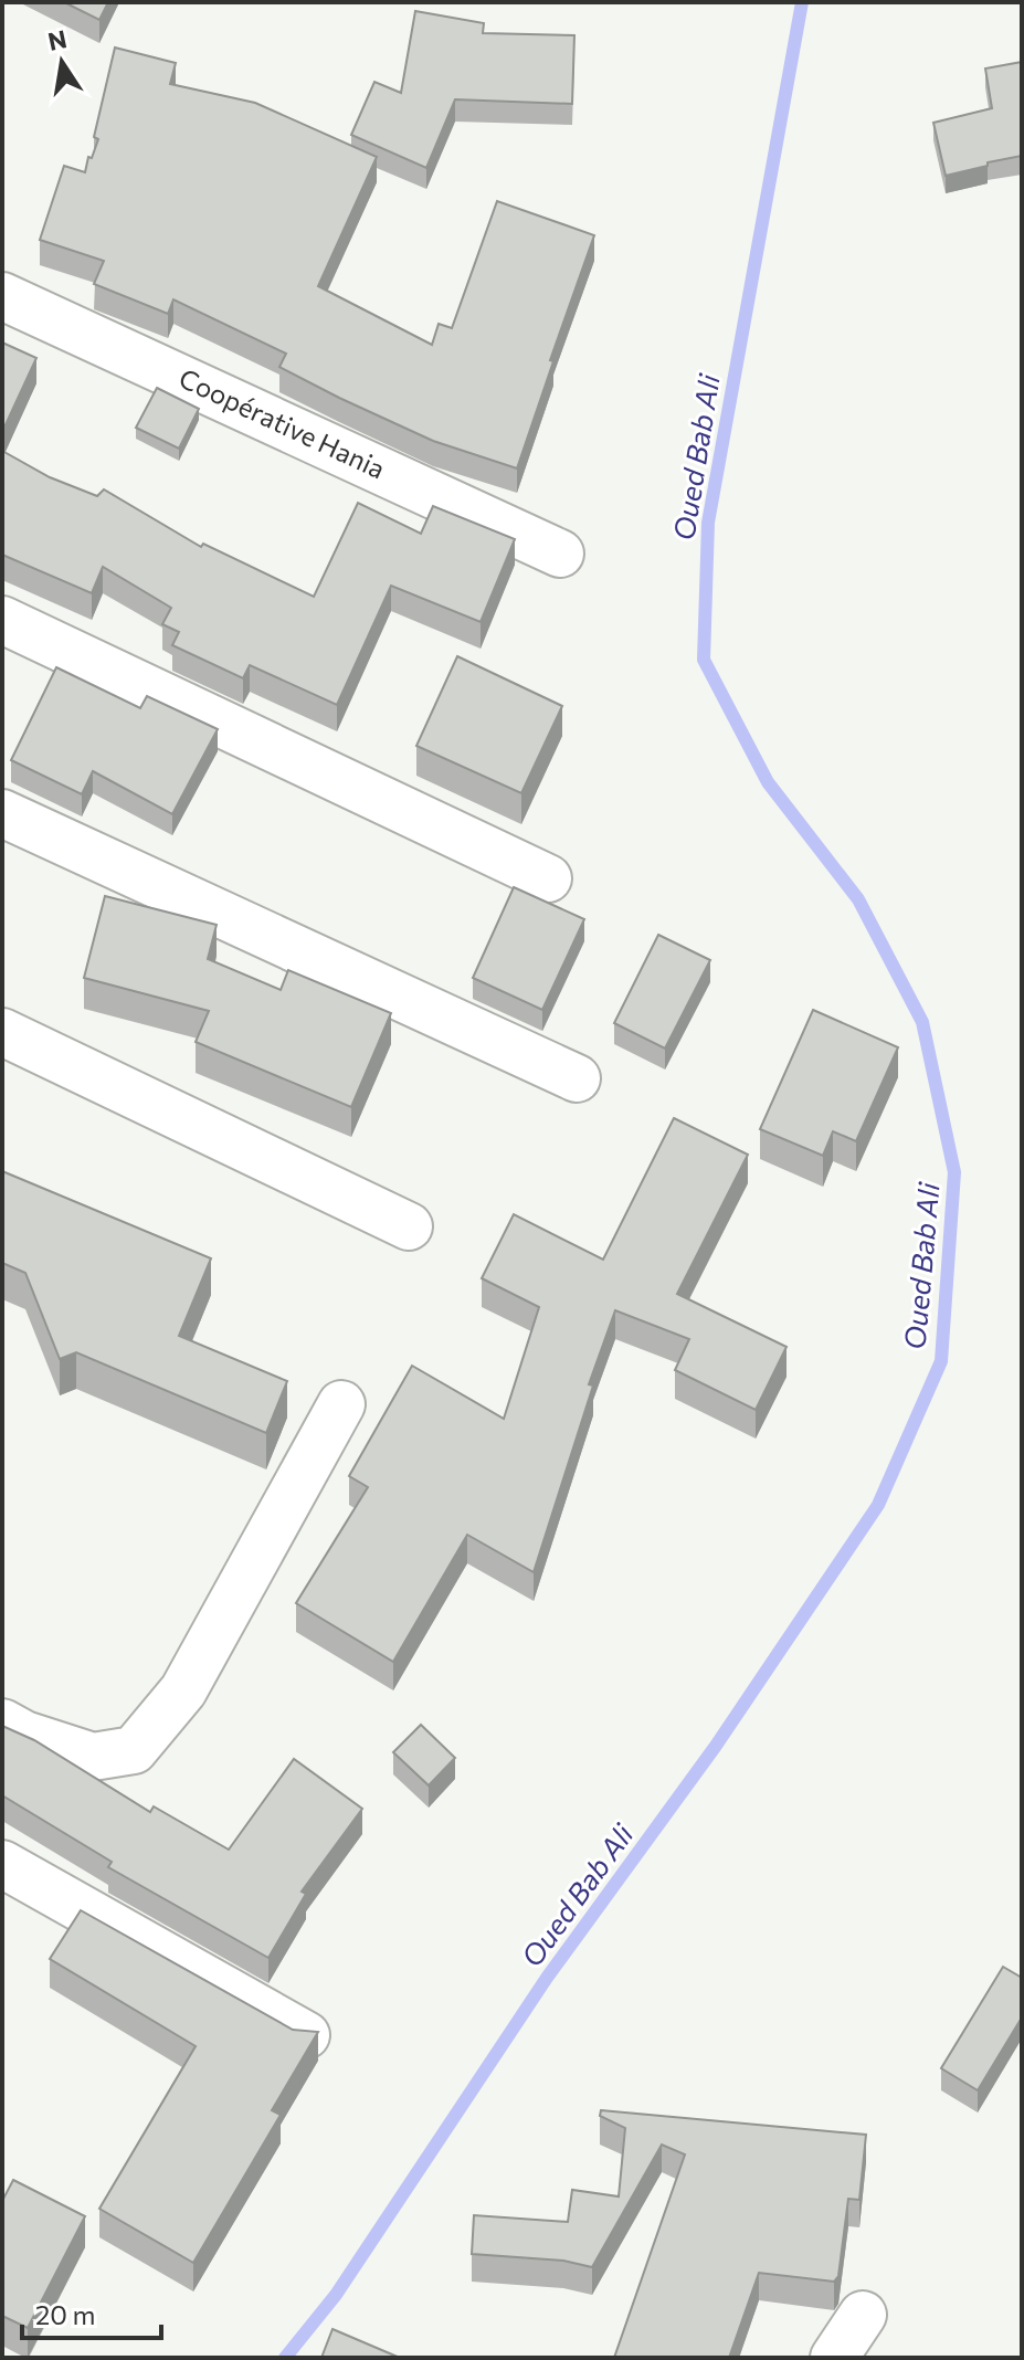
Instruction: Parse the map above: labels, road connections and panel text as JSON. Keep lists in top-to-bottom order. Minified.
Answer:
{"streets":{"street":["Coopérative Hania"]},"water":["Oued Bab Ali"],"scale_bar":"20 m","north":"top"}
